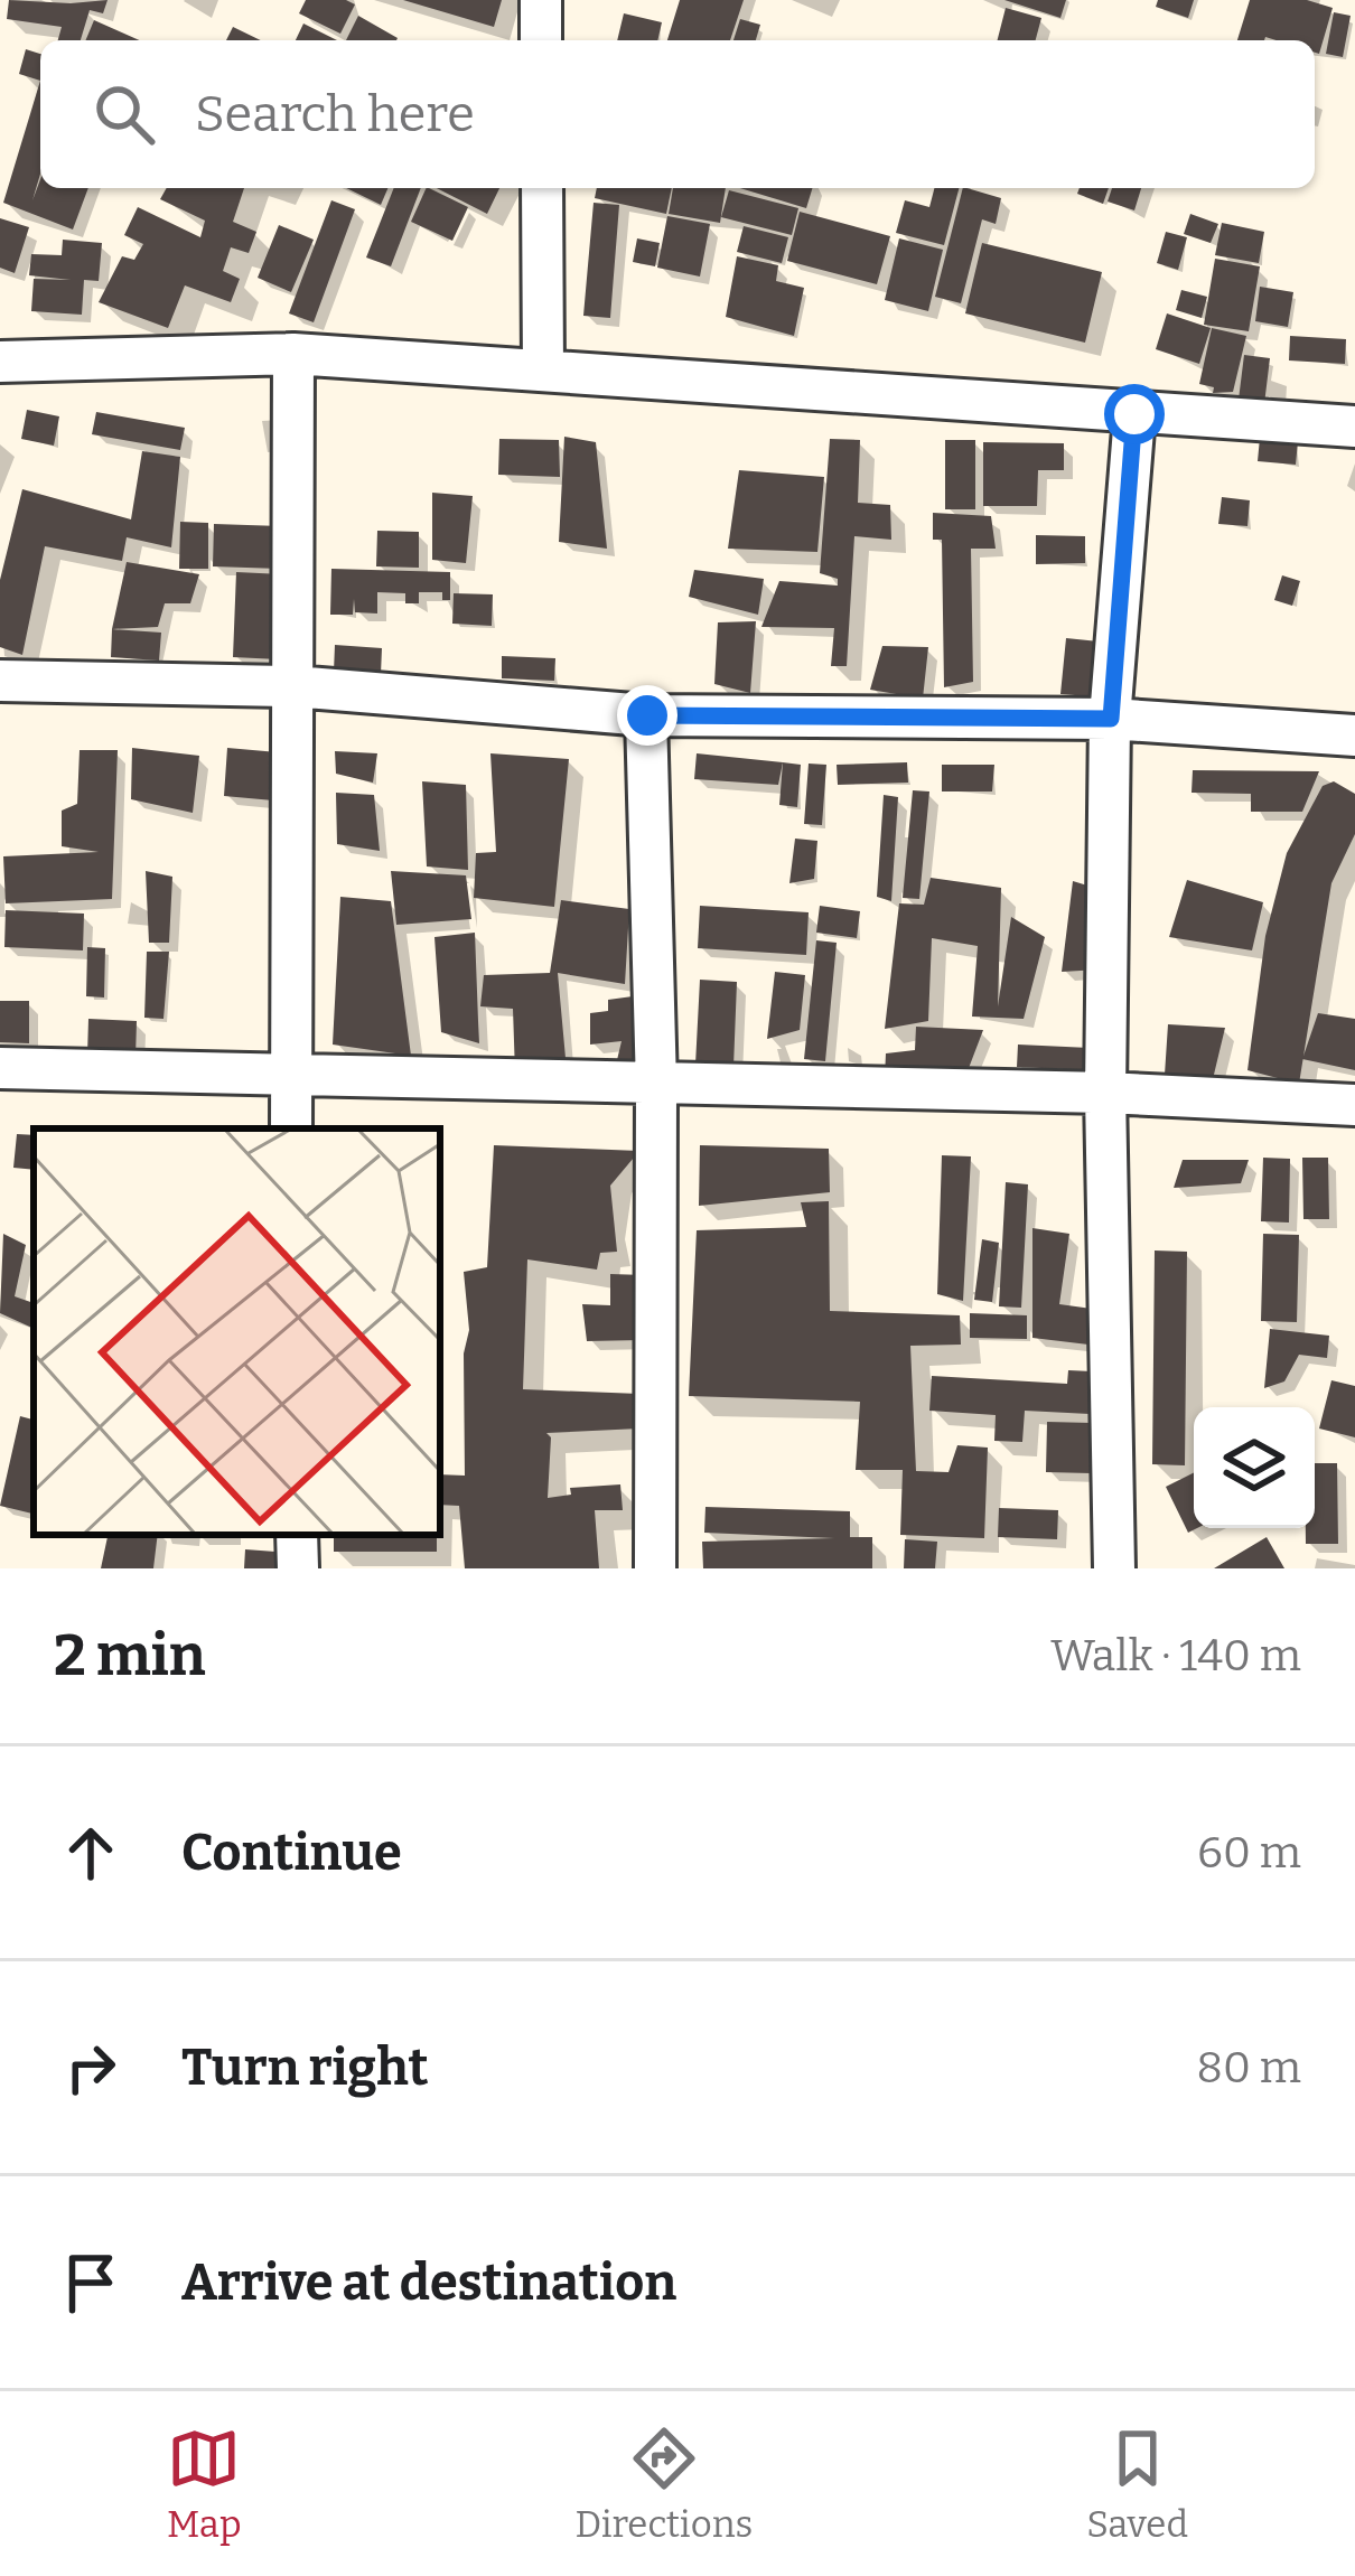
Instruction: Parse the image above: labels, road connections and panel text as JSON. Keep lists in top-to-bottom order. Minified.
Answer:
{"page":{"search":"Search here","heading":["2 min","Walk · 140 m"],"list":[["Continue","60 m"],["Turn right","80 m"],"Arrive at destination"],"nav":["Map","Directions","Saved"]}}
